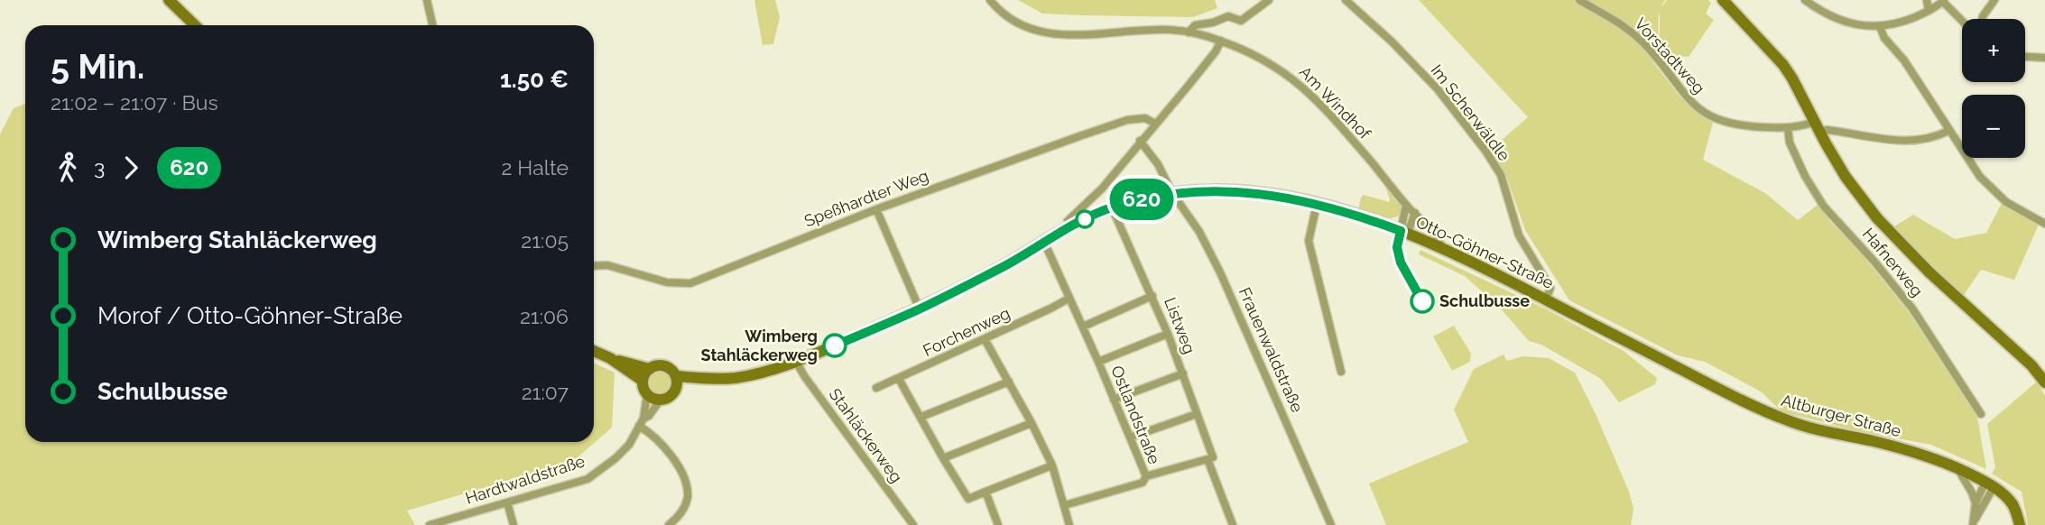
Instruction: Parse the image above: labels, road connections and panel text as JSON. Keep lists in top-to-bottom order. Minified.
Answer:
{"streets":{"street":["Vorstadtweg","Am Windhof","Im Scherwäldle","Speßhardter Weg","Otto-Göhner-Straße","Hafnerweg","Listweg","Forchenweg","Frauenwaldstraße","Ostlandstraße","Altburger Straße","Stahläckerweg","Hardtwaldstraße"]},"crossings":[["Vorstadtweg","Hafnerweg"],["Am Windhof","Otto-Göhner-Straße"],["Im Scherwäldle","Otto-Göhner-Straße"],["Otto-Göhner-Straße","Listweg"],["Otto-Göhner-Straße","Frauenwaldstraße"],["Otto-Göhner-Straße","Ostlandstraße"],["Otto-Göhner-Straße","Altburger Straße"],["Otto-Göhner-Straße","Stahläckerweg"],["Otto-Göhner-Straße","Hardtwaldstraße"],["Forchenweg","Ostlandstraße"]],"places":["Schulbusse","Wimberg Stahläckerweg"],"lines":["bus line 620"],"page":{"on_map":"620","map_buttons":["+","−"],"heading":["5 Min.","21:02 – 21:07 · Bus","1.50 €"],"legs":["3","620","2 Halte"],"list":[{"name":"Wimberg Stahläckerweg","value":"21:05"},{"name":"Morof / Otto-Göhner-Straße","value":"21:06"},{"name":"Schulbusse","value":"21:07"}]}}
